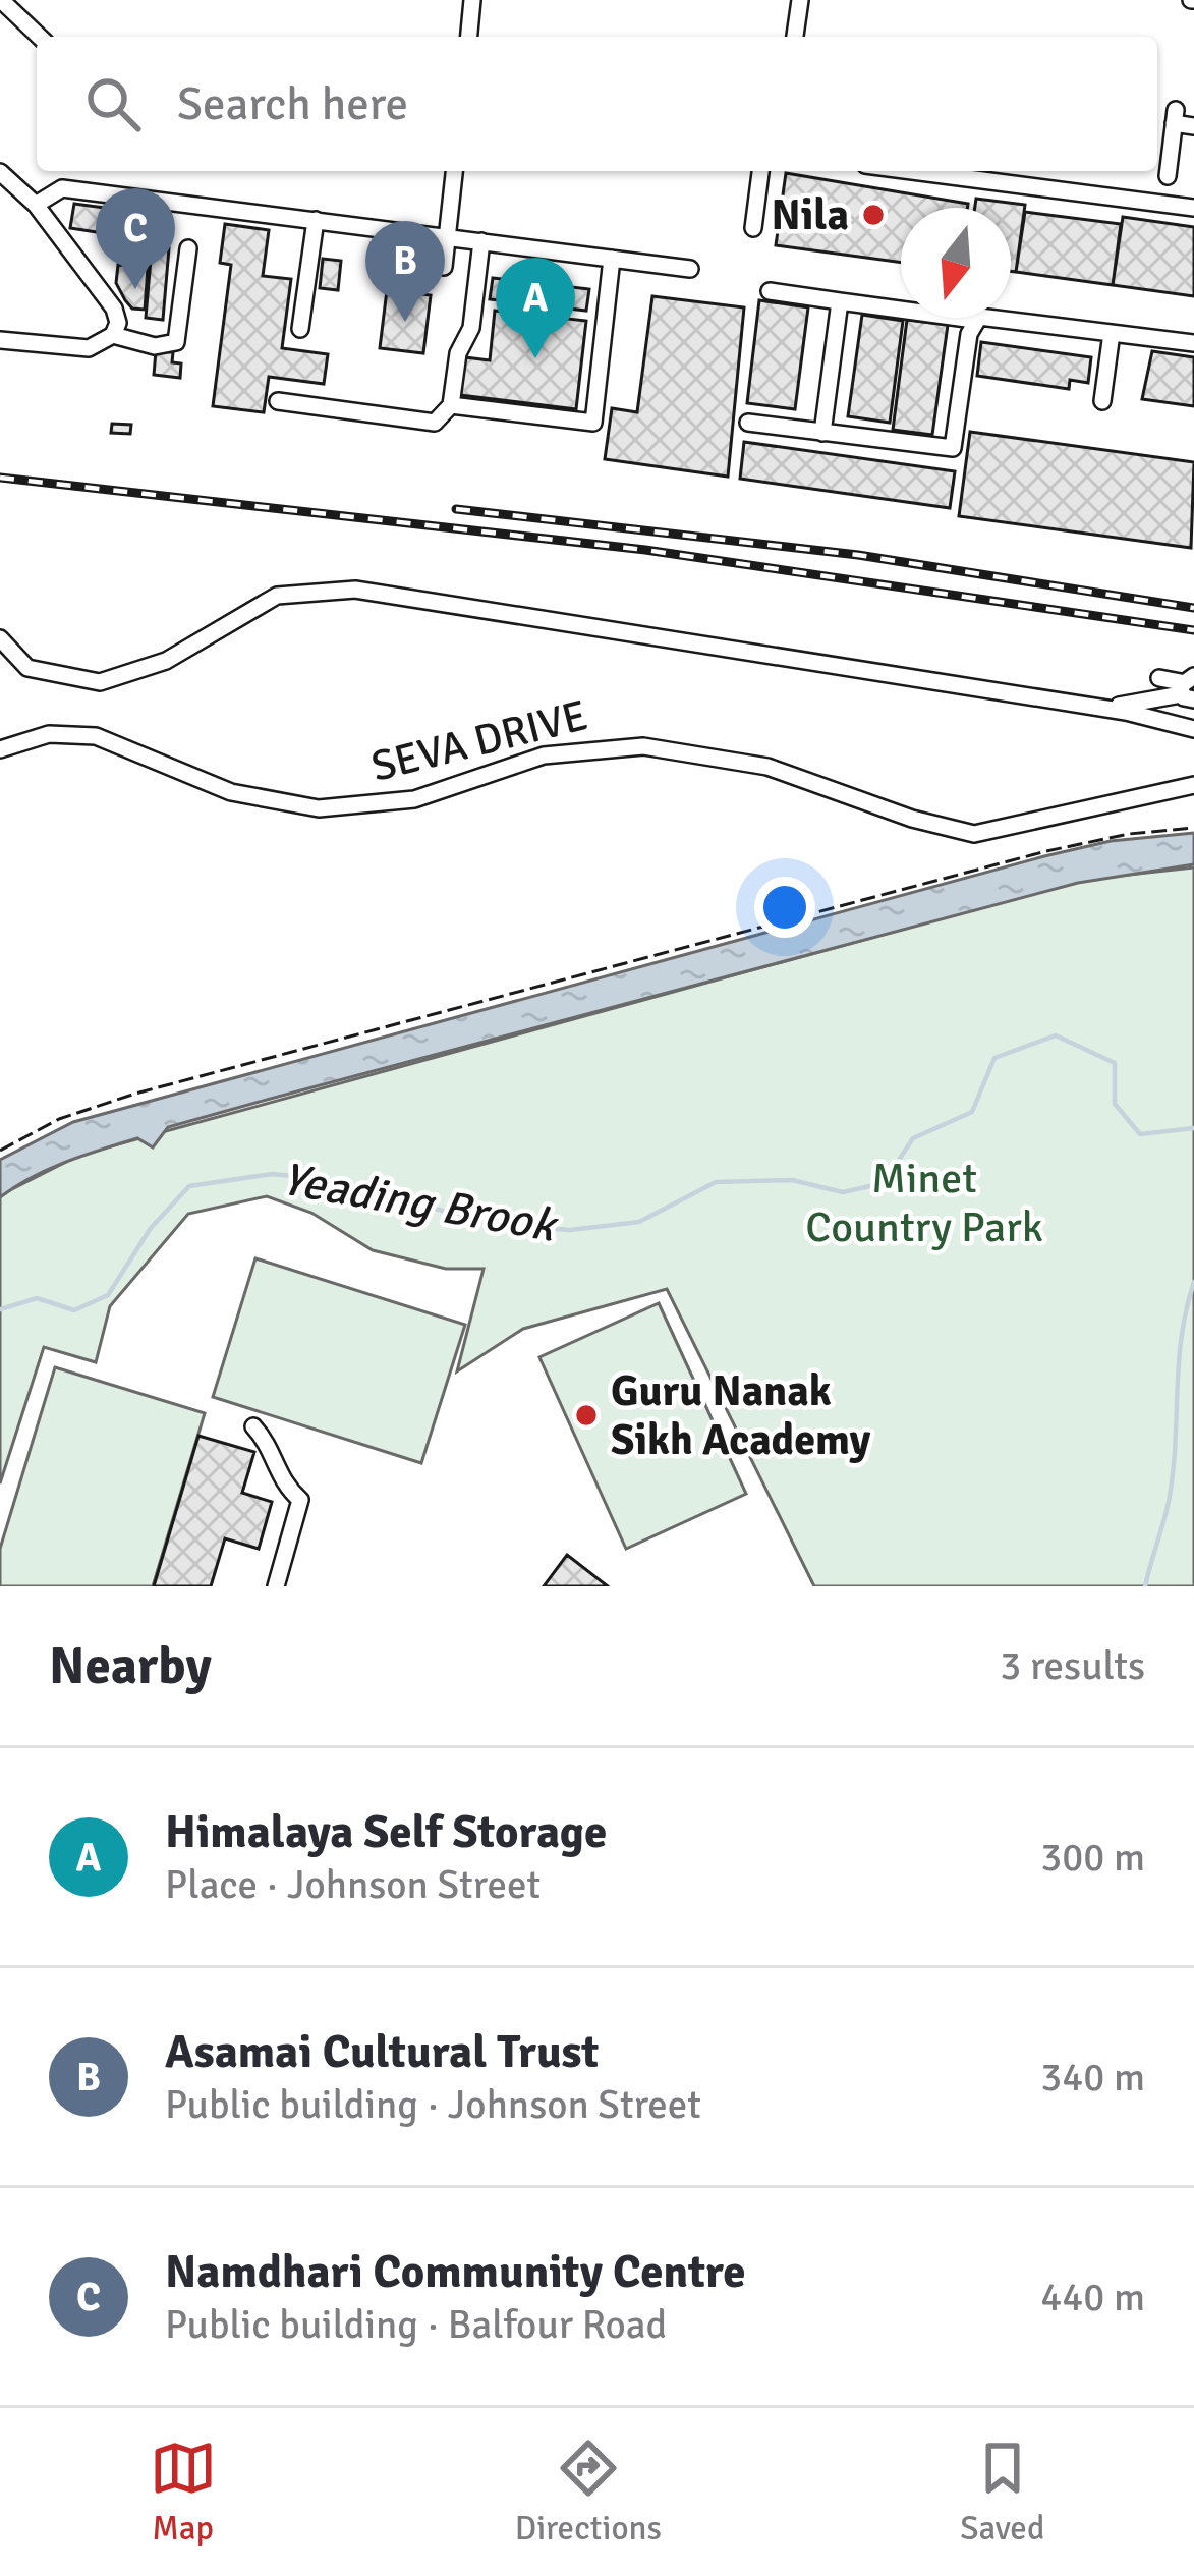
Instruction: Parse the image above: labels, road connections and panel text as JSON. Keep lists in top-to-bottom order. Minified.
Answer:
{"streets":{"street":["SEVA DRIVE"]},"water":["Yeading Brook"],"parks":["Minet Country Park"],"places":["Nila","Guru Nanak Sikh Academy"],"north":"bottom","page":{"search":"Search here","pins":["C","B","A"],"heading":["Nearby","3 results"],"list":[{"mark":"A","name":"Himalaya Self Storage","note":"Place · Johnson Street","value":"300 m"},{"mark":"B","name":"Asamai Cultural Trust","note":"Public building · Johnson Street","value":"340 m"},{"mark":"C","name":"Namdhari Community Centre","note":"Public building · Balfour Road","value":"440 m"}],"nav":["Map","Directions","Saved"]}}
